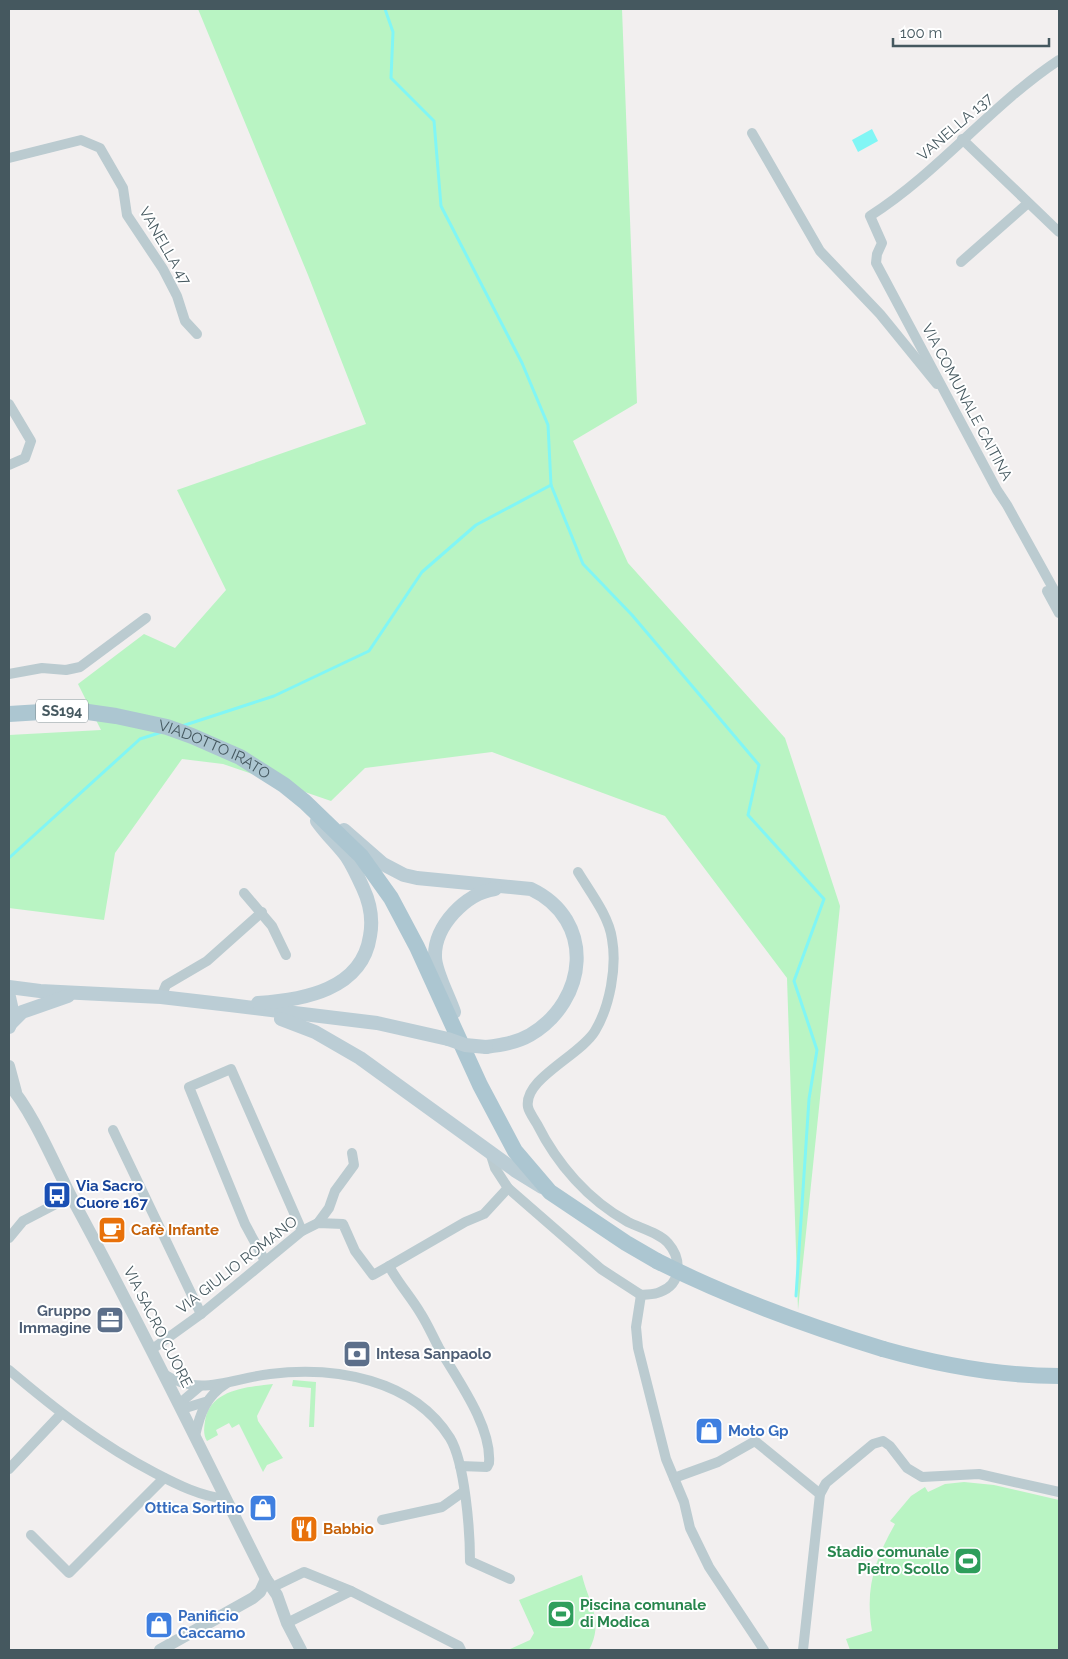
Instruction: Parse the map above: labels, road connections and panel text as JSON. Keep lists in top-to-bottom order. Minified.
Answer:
{"streets":{"main road":["SS194","VIADOTTO IRATO"],"street":["VANELLA 137","VANELLA 47","VIA COMUNALE CAITINA","VIA GIULIO ROMANO","VIA SACRO CUORE"]},"crossings":[["VANELLA 137","VIA COMUNALE CAITINA"],["VIA GIULIO ROMANO","VIA SACRO CUORE"]],"places":{"bus stop":["Via Sacro Cuore 167"],"cafe":["Cafè Infante"],"office":["Gruppo Immagine"],"bank":["Intesa Sanpaolo"],"shop":["Moto Gp","Ottica Sortino","Panificio Caccamo"],"restaurant":["Babbio"],"sports":["Stadio comunale Pietro Scollo","Piscina comunale di Modica"]},"scale_bar":"100 m"}
